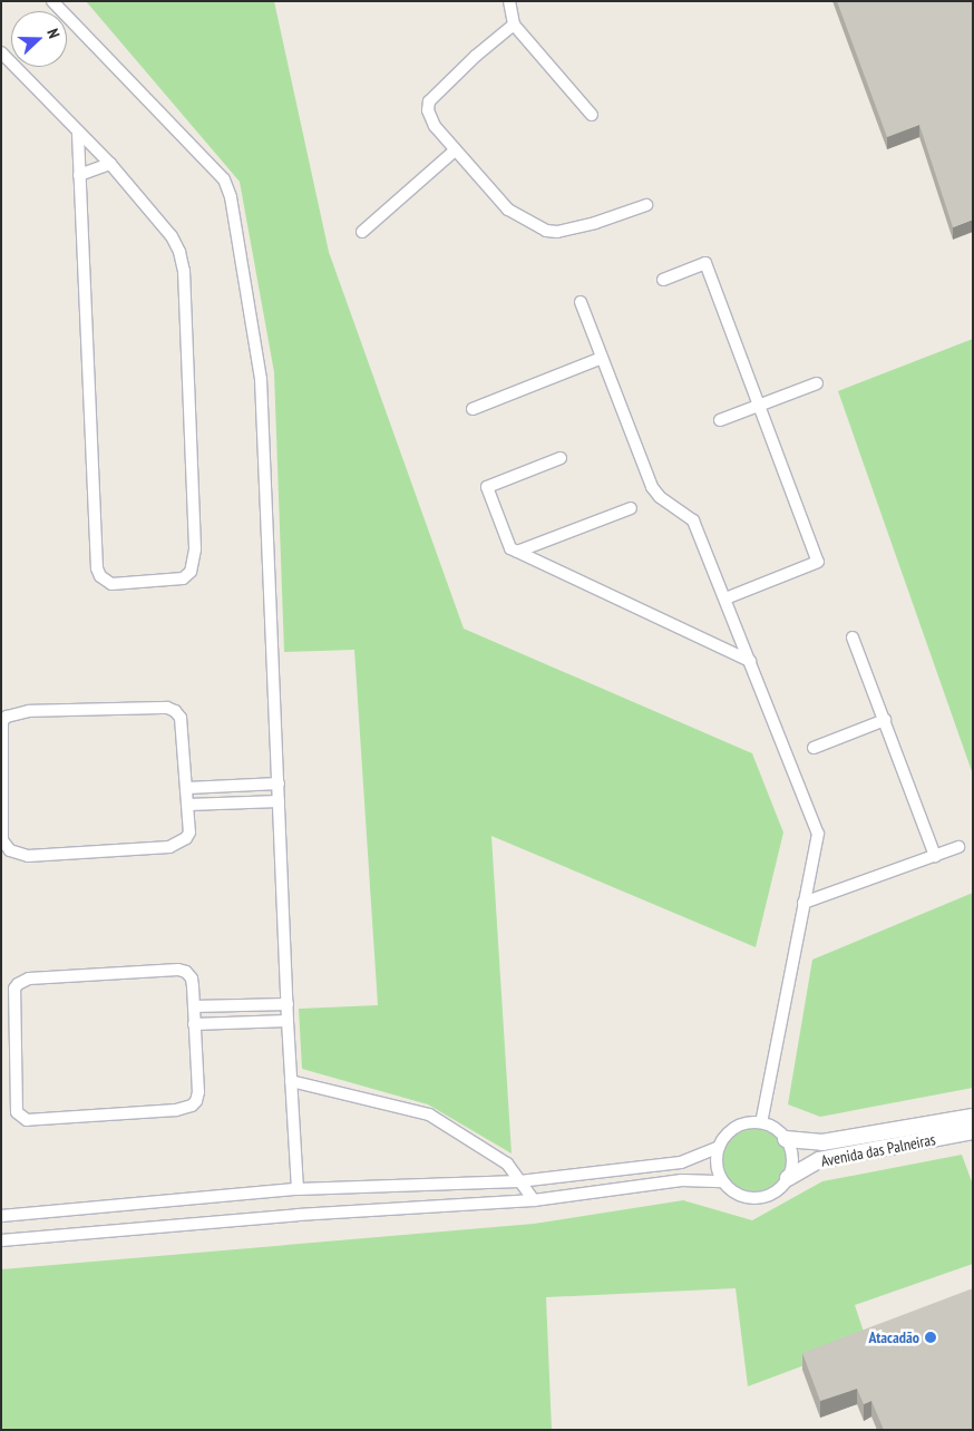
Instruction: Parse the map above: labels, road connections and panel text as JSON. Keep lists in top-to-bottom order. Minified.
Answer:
{"streets":{"street":["Avenida das Palneiras"]},"places":["Atacadão"],"north":"right"}
